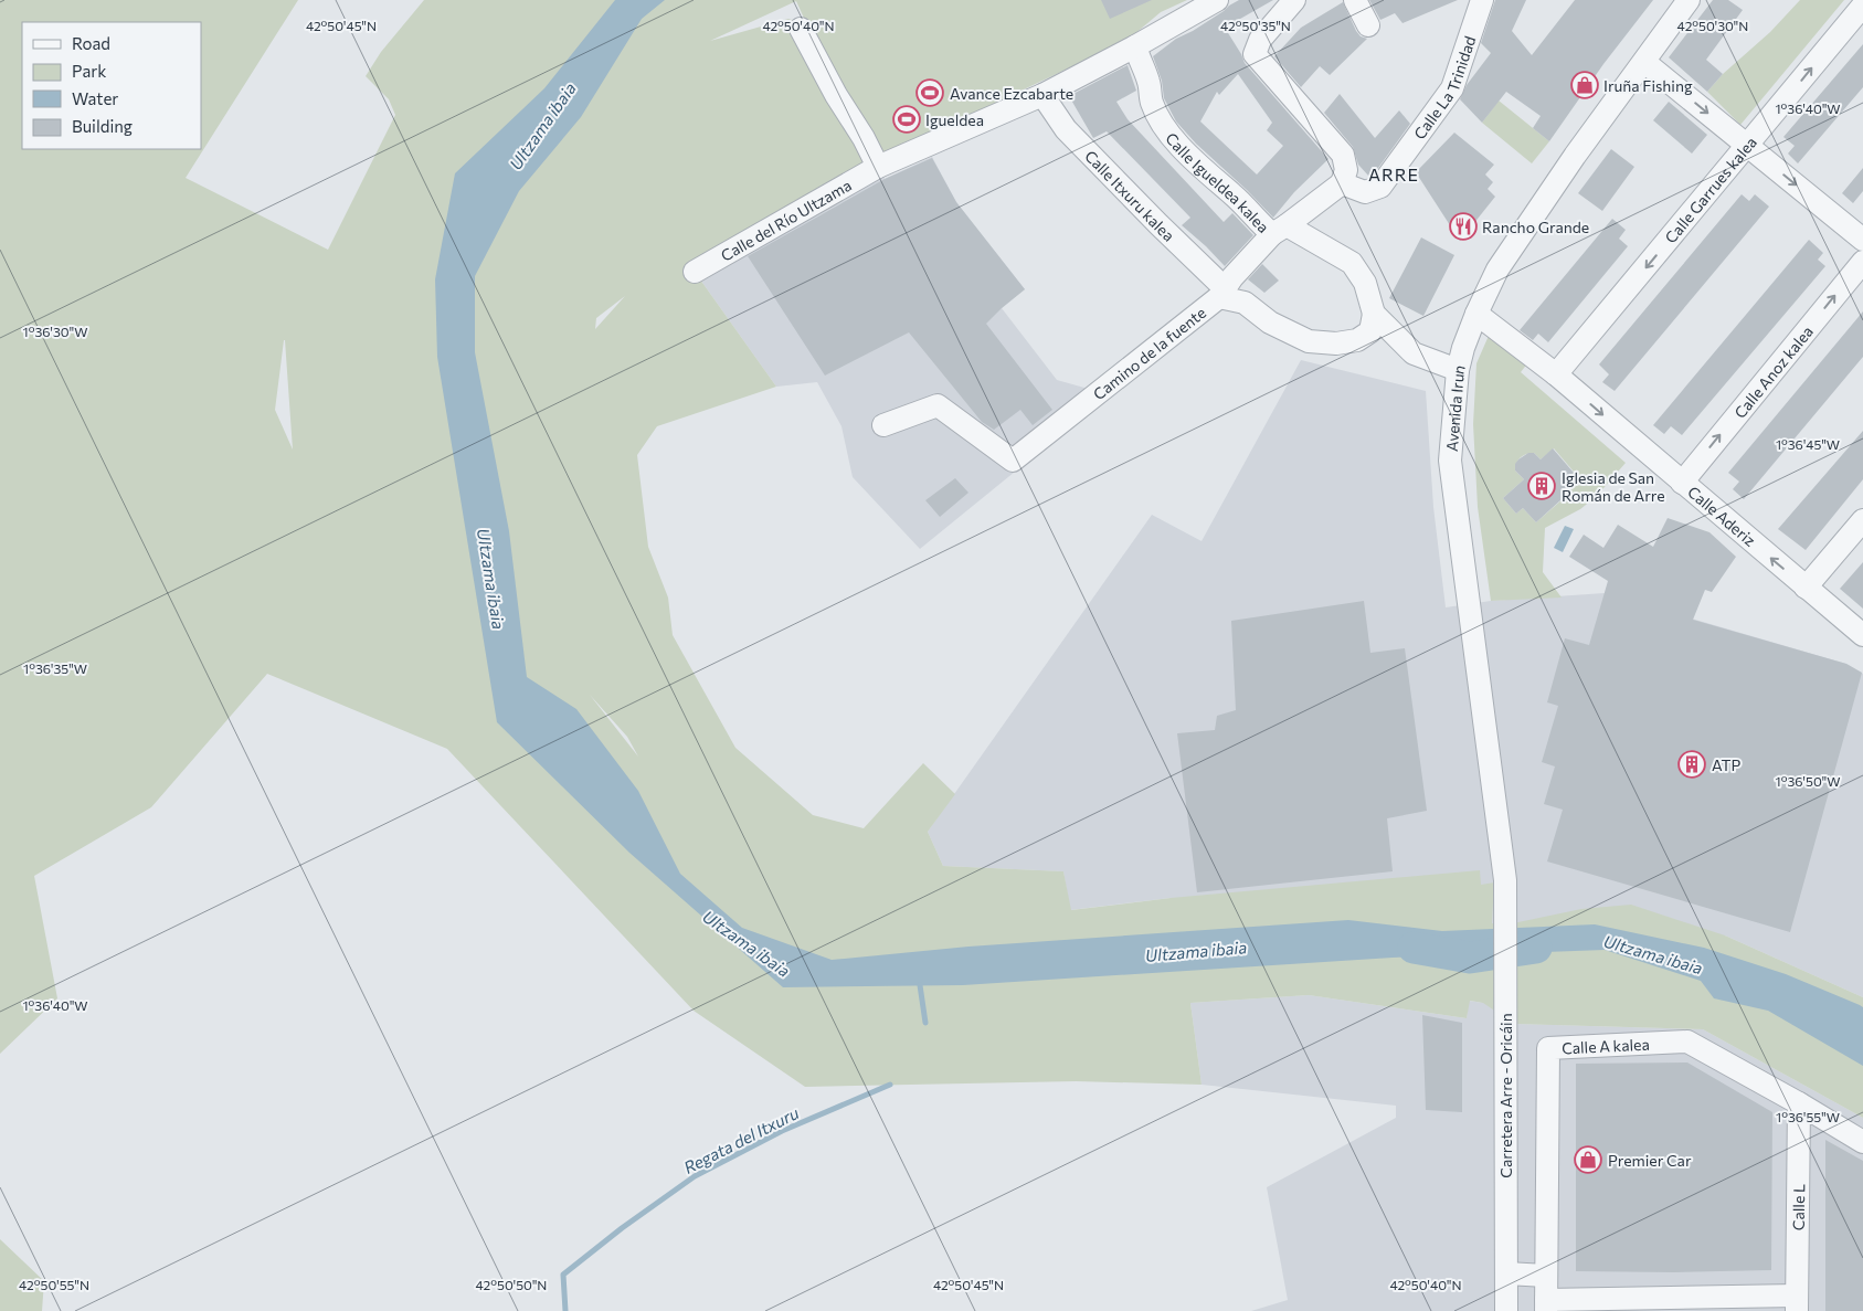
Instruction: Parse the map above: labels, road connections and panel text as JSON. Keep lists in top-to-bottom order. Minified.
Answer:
{"streets":{"street":["Calle La Trinidad","Calle Igueldea kalea","Calle Garrues kalea","Calle Itxuru kalea","Calle del Río Ultzama","Camino de la fuente","Calle Anoz kalea","Avenida Irun","Calle Aderiz","Calle A kalea","Carretera Arre - Oricáin","Calle L"]},"crossings":[["Calle Igueldea kalea","Calle del Río Ultzama"],["Calle Igueldea kalea","Camino de la fuente"],["Calle Igueldea kalea","Avenida Irun"],["Calle Garrues kalea","Calle Aderiz"],["Calle Itxuru kalea","Calle del Río Ultzama"],["Calle Itxuru kalea","Camino de la fuente"],["Calle Anoz kalea","Calle Aderiz"],["Avenida Irun","Calle Aderiz"],["Avenida Irun","Carretera Arre - Oricáin"],["Calle A kalea","Calle L"]],"districts":["ARRE"],"water":["Ultzama ibaia","Regata del Itxuru"],"places":{"shop":["Iruña Fishing","Premier Car"],"sports":["Avance Ezcabarte","Igueldea"],"restaurant":["Rancho Grande"],"building":["Iglesia de San Román de Arre","ATP"]},"legend":["Road","Park","Water","Building"],"coordinates":["42°50'45\"N","42°50'40\"N","42°50'35\"N","42°50'30\"N","1°36'40\"W","1°36'30\"W","1°36'45\"W","1°36'35\"W","1°36'50\"W","1°36'55\"W","42°50'55\"N","42°50'50\"N"]}
